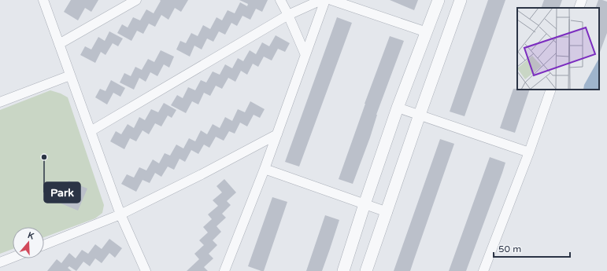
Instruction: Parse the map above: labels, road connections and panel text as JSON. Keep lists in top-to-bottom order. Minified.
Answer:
{"places":["Park"],"scale_bar":"50 m","north":"top"}
